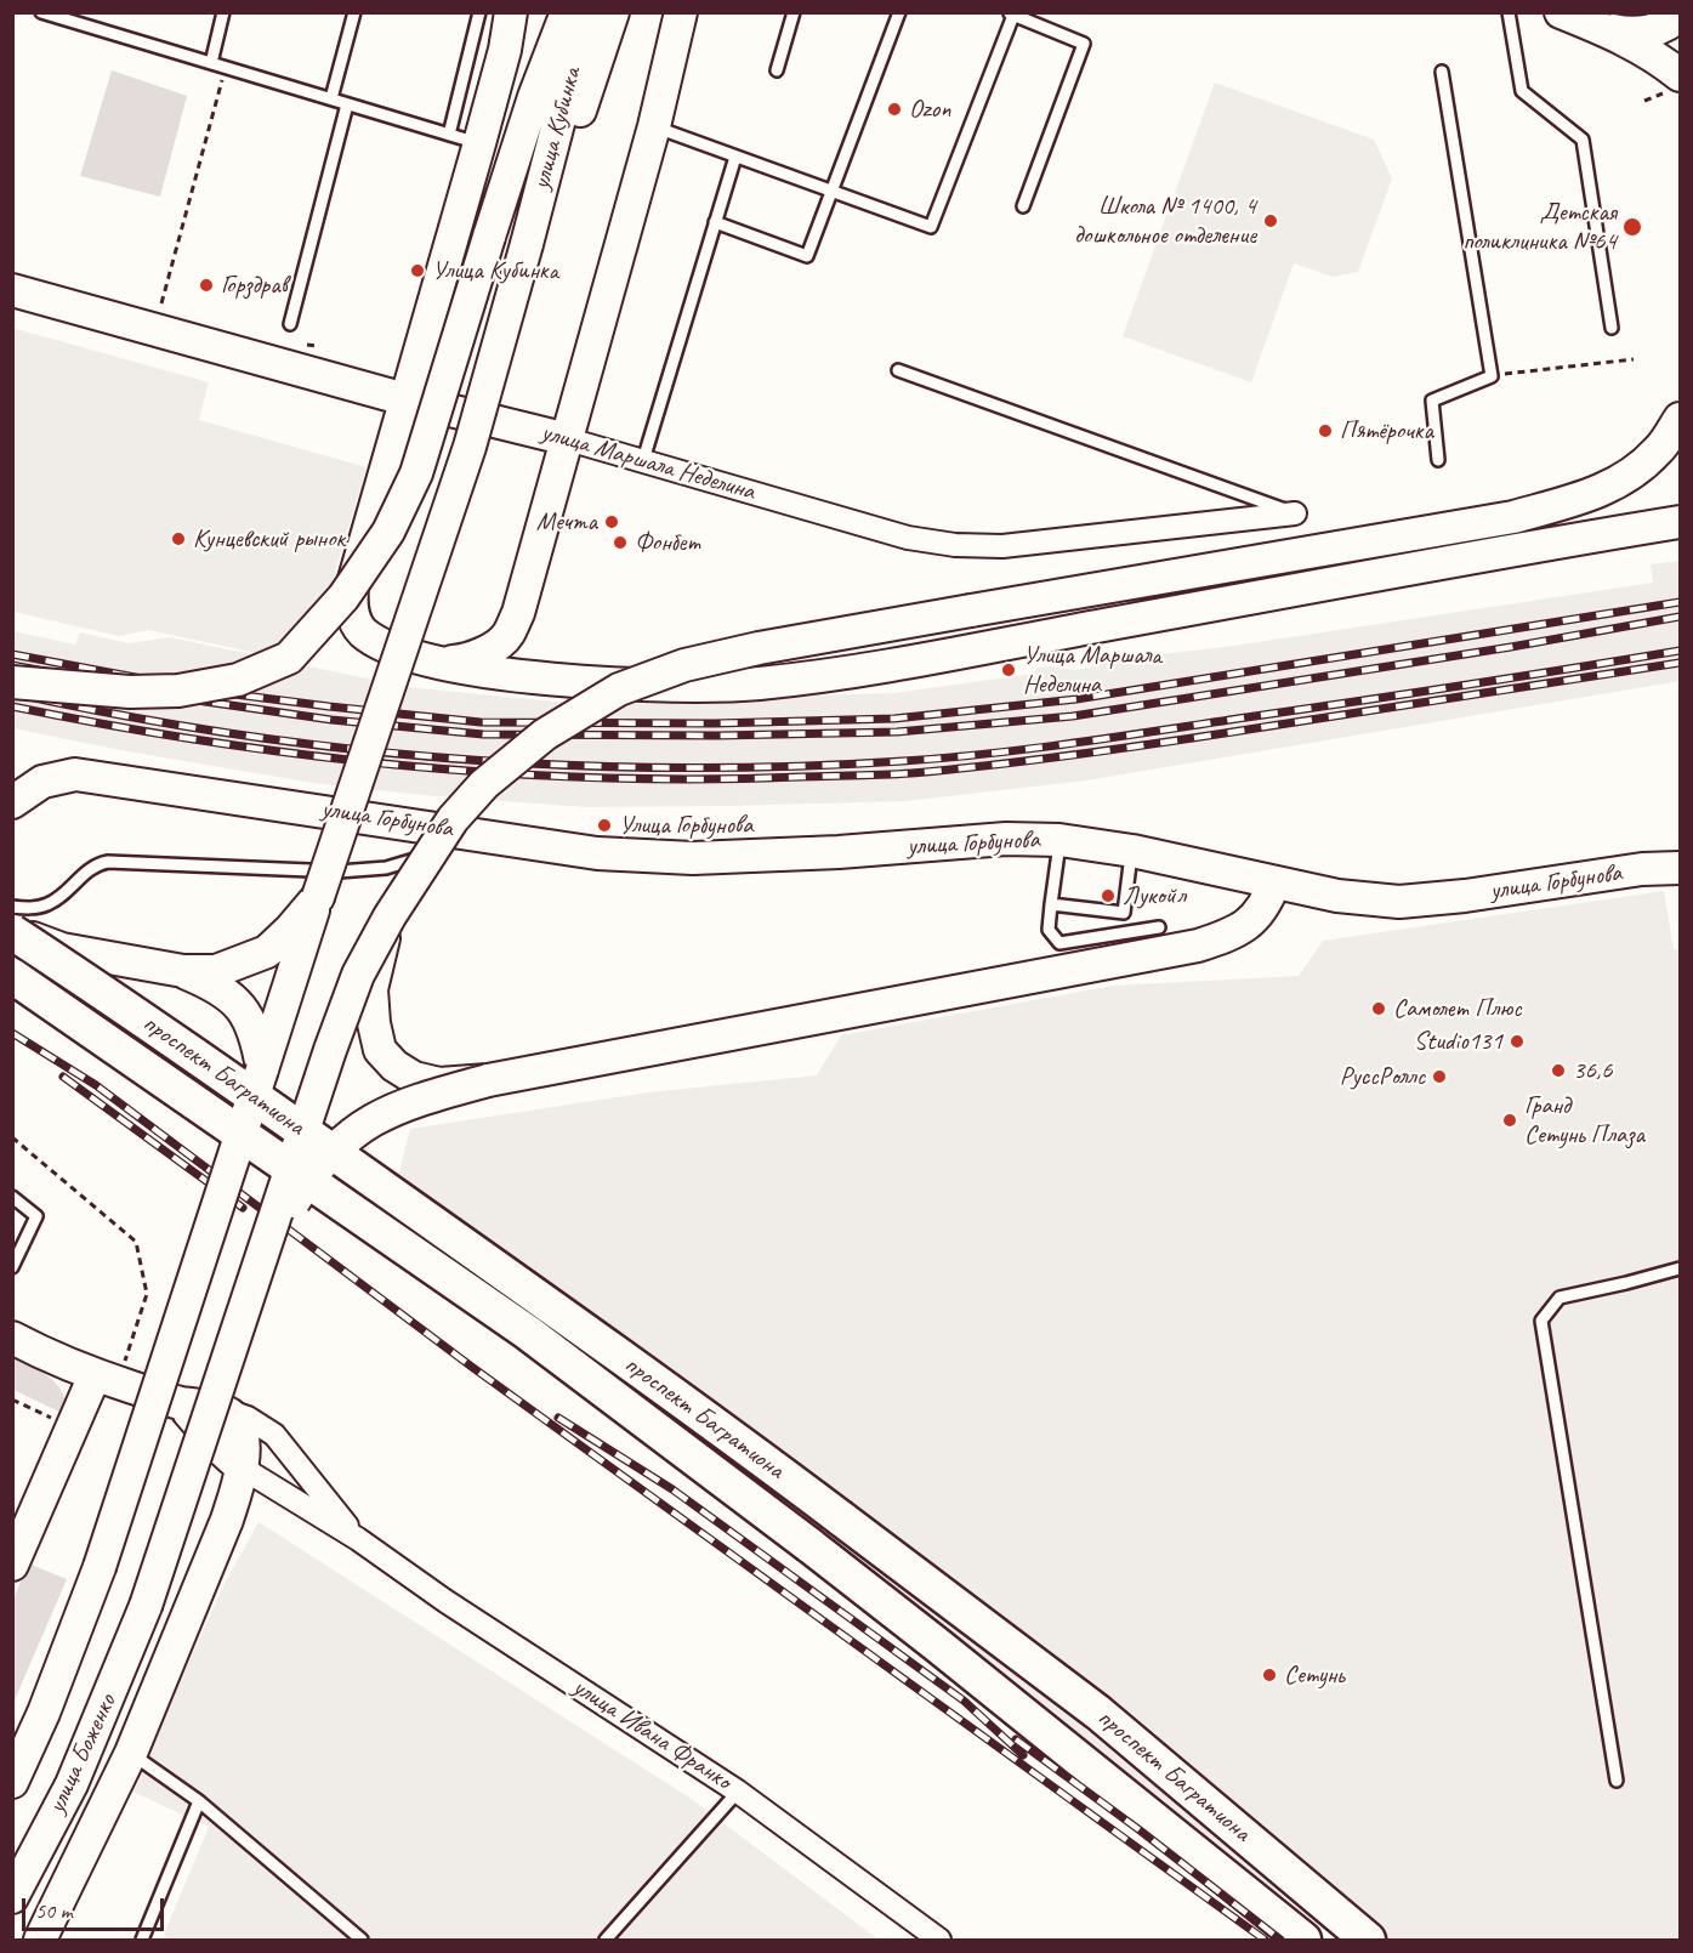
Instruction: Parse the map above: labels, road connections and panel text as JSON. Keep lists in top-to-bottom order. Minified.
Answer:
{"streets":{"main road":["проспект Багратиона"],"street":["улица Кубинка","улица Маршала Неделина","улица Горбунова","улица Ивана Франко","улица Боженко"]},"places":["Ozon","Школа № 1400, 4 дошкольное отделение","Детская поликлиника №64","Улица Кубинка","Горздрав","Пятёрочка","Мечта","Кунцевский рынок","Фонбет","Улица Маршала Неделина","Улица Горбунова","Лукойл","Самолет Плюс","Studio131","36,6","РуссРоллс","Гранд Сетунь Плаза","Сетунь"],"scale_bar":"50 m"}
